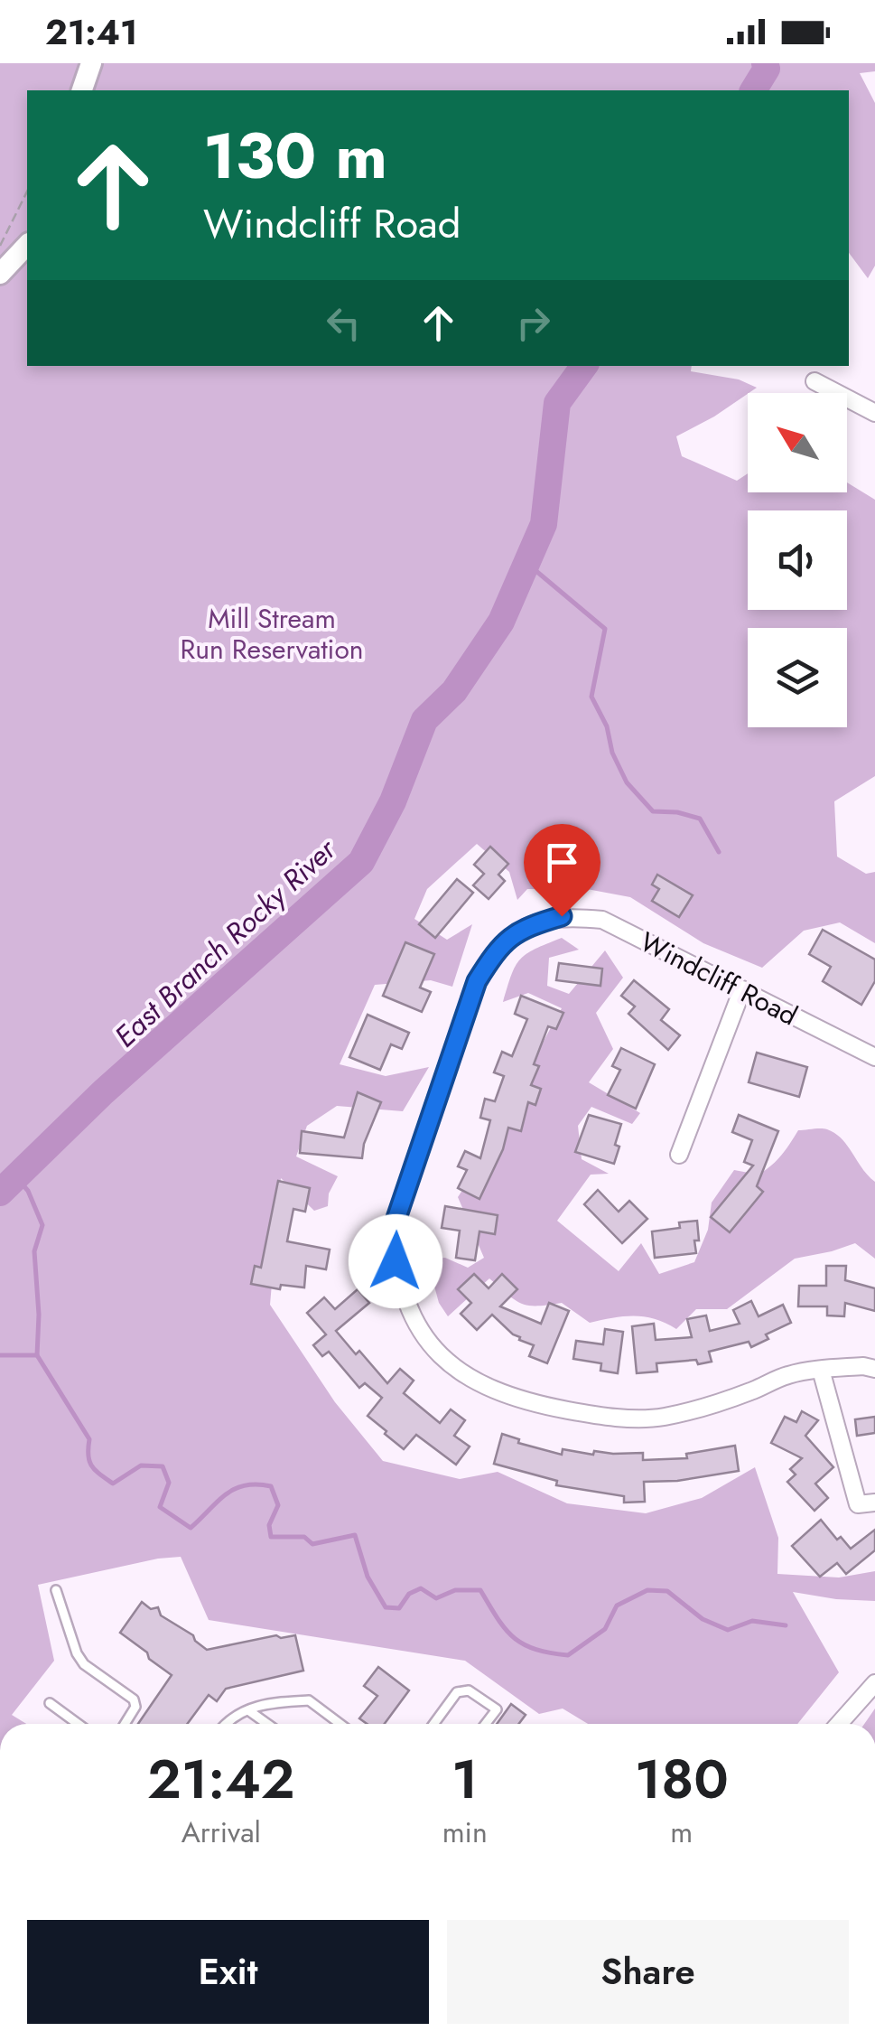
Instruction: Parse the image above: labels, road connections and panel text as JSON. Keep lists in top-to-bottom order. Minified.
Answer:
{"streets":{"street":["Windcliff Road"]},"water":["East Branch Rocky River"],"parks":["Mill Stream Run Reservation"],"north":"top left","page":{"status":"21:41","turn":["130 m","Windcliff Road"],"eta":["21:42","Arrival","1","min","180","m"],"buttons":["Exit","Share"]}}
